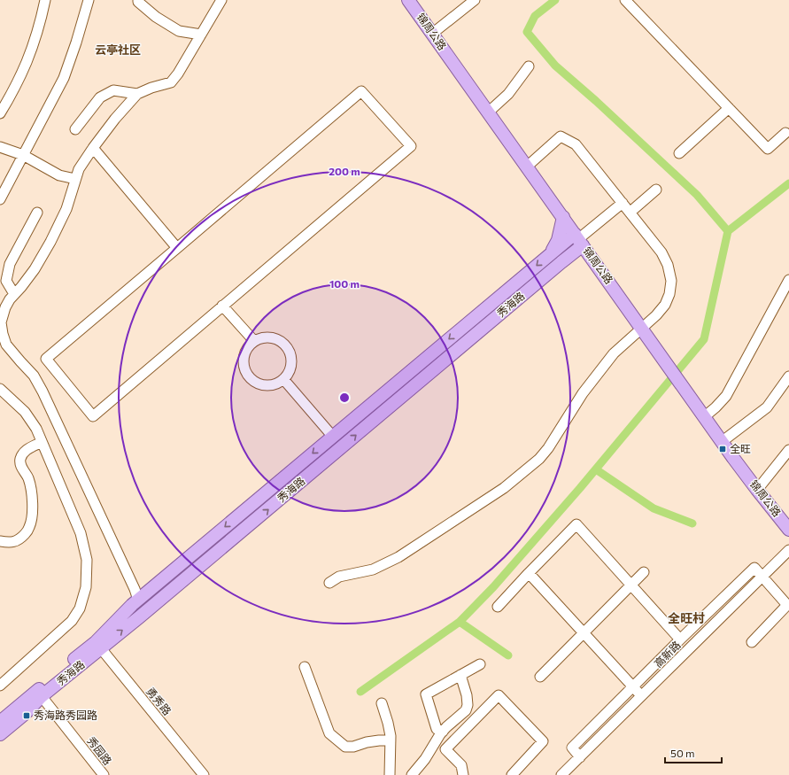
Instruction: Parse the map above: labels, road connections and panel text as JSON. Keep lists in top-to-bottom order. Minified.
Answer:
{"streets":{"main road":["锦周公路","秀海路"],"street":["高新路","勇秀路","秀园路"]},"crossings":[["锦周公路","秀海路"],["秀海路","勇秀路"],["秀海路","秀园路"]],"districts":["云亭社区","全旺村"],"places":{"transit":["全旺","秀海路秀园路"]},"scale_bar":"50 m","rings":["200 m","100 m"]}
